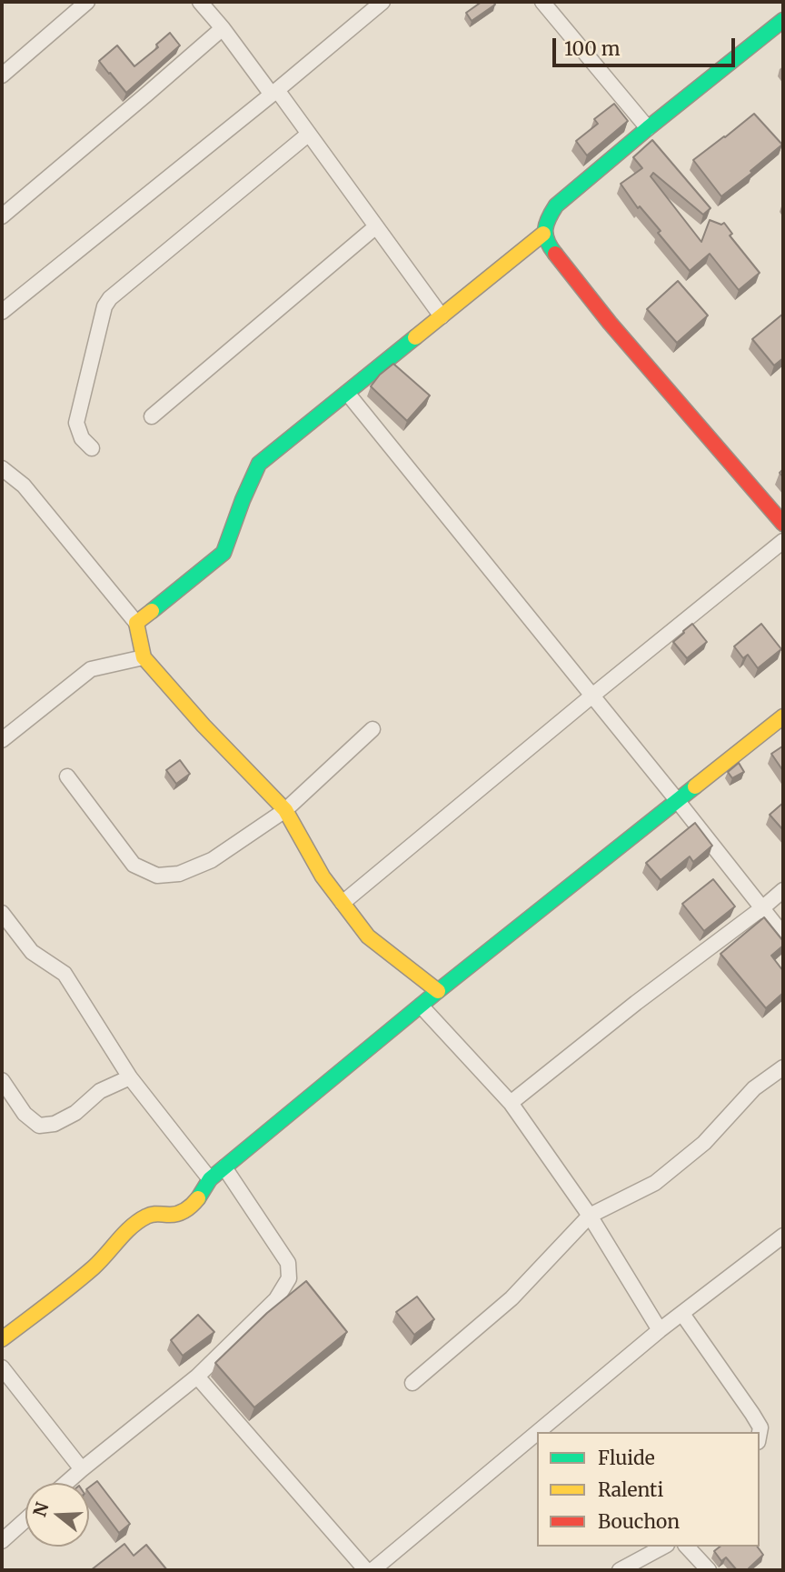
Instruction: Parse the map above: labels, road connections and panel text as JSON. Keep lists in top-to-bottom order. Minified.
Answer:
{"legend":["Fluide","Ralenti","Bouchon"],"scale_bar":"100 m","north":"left"}
